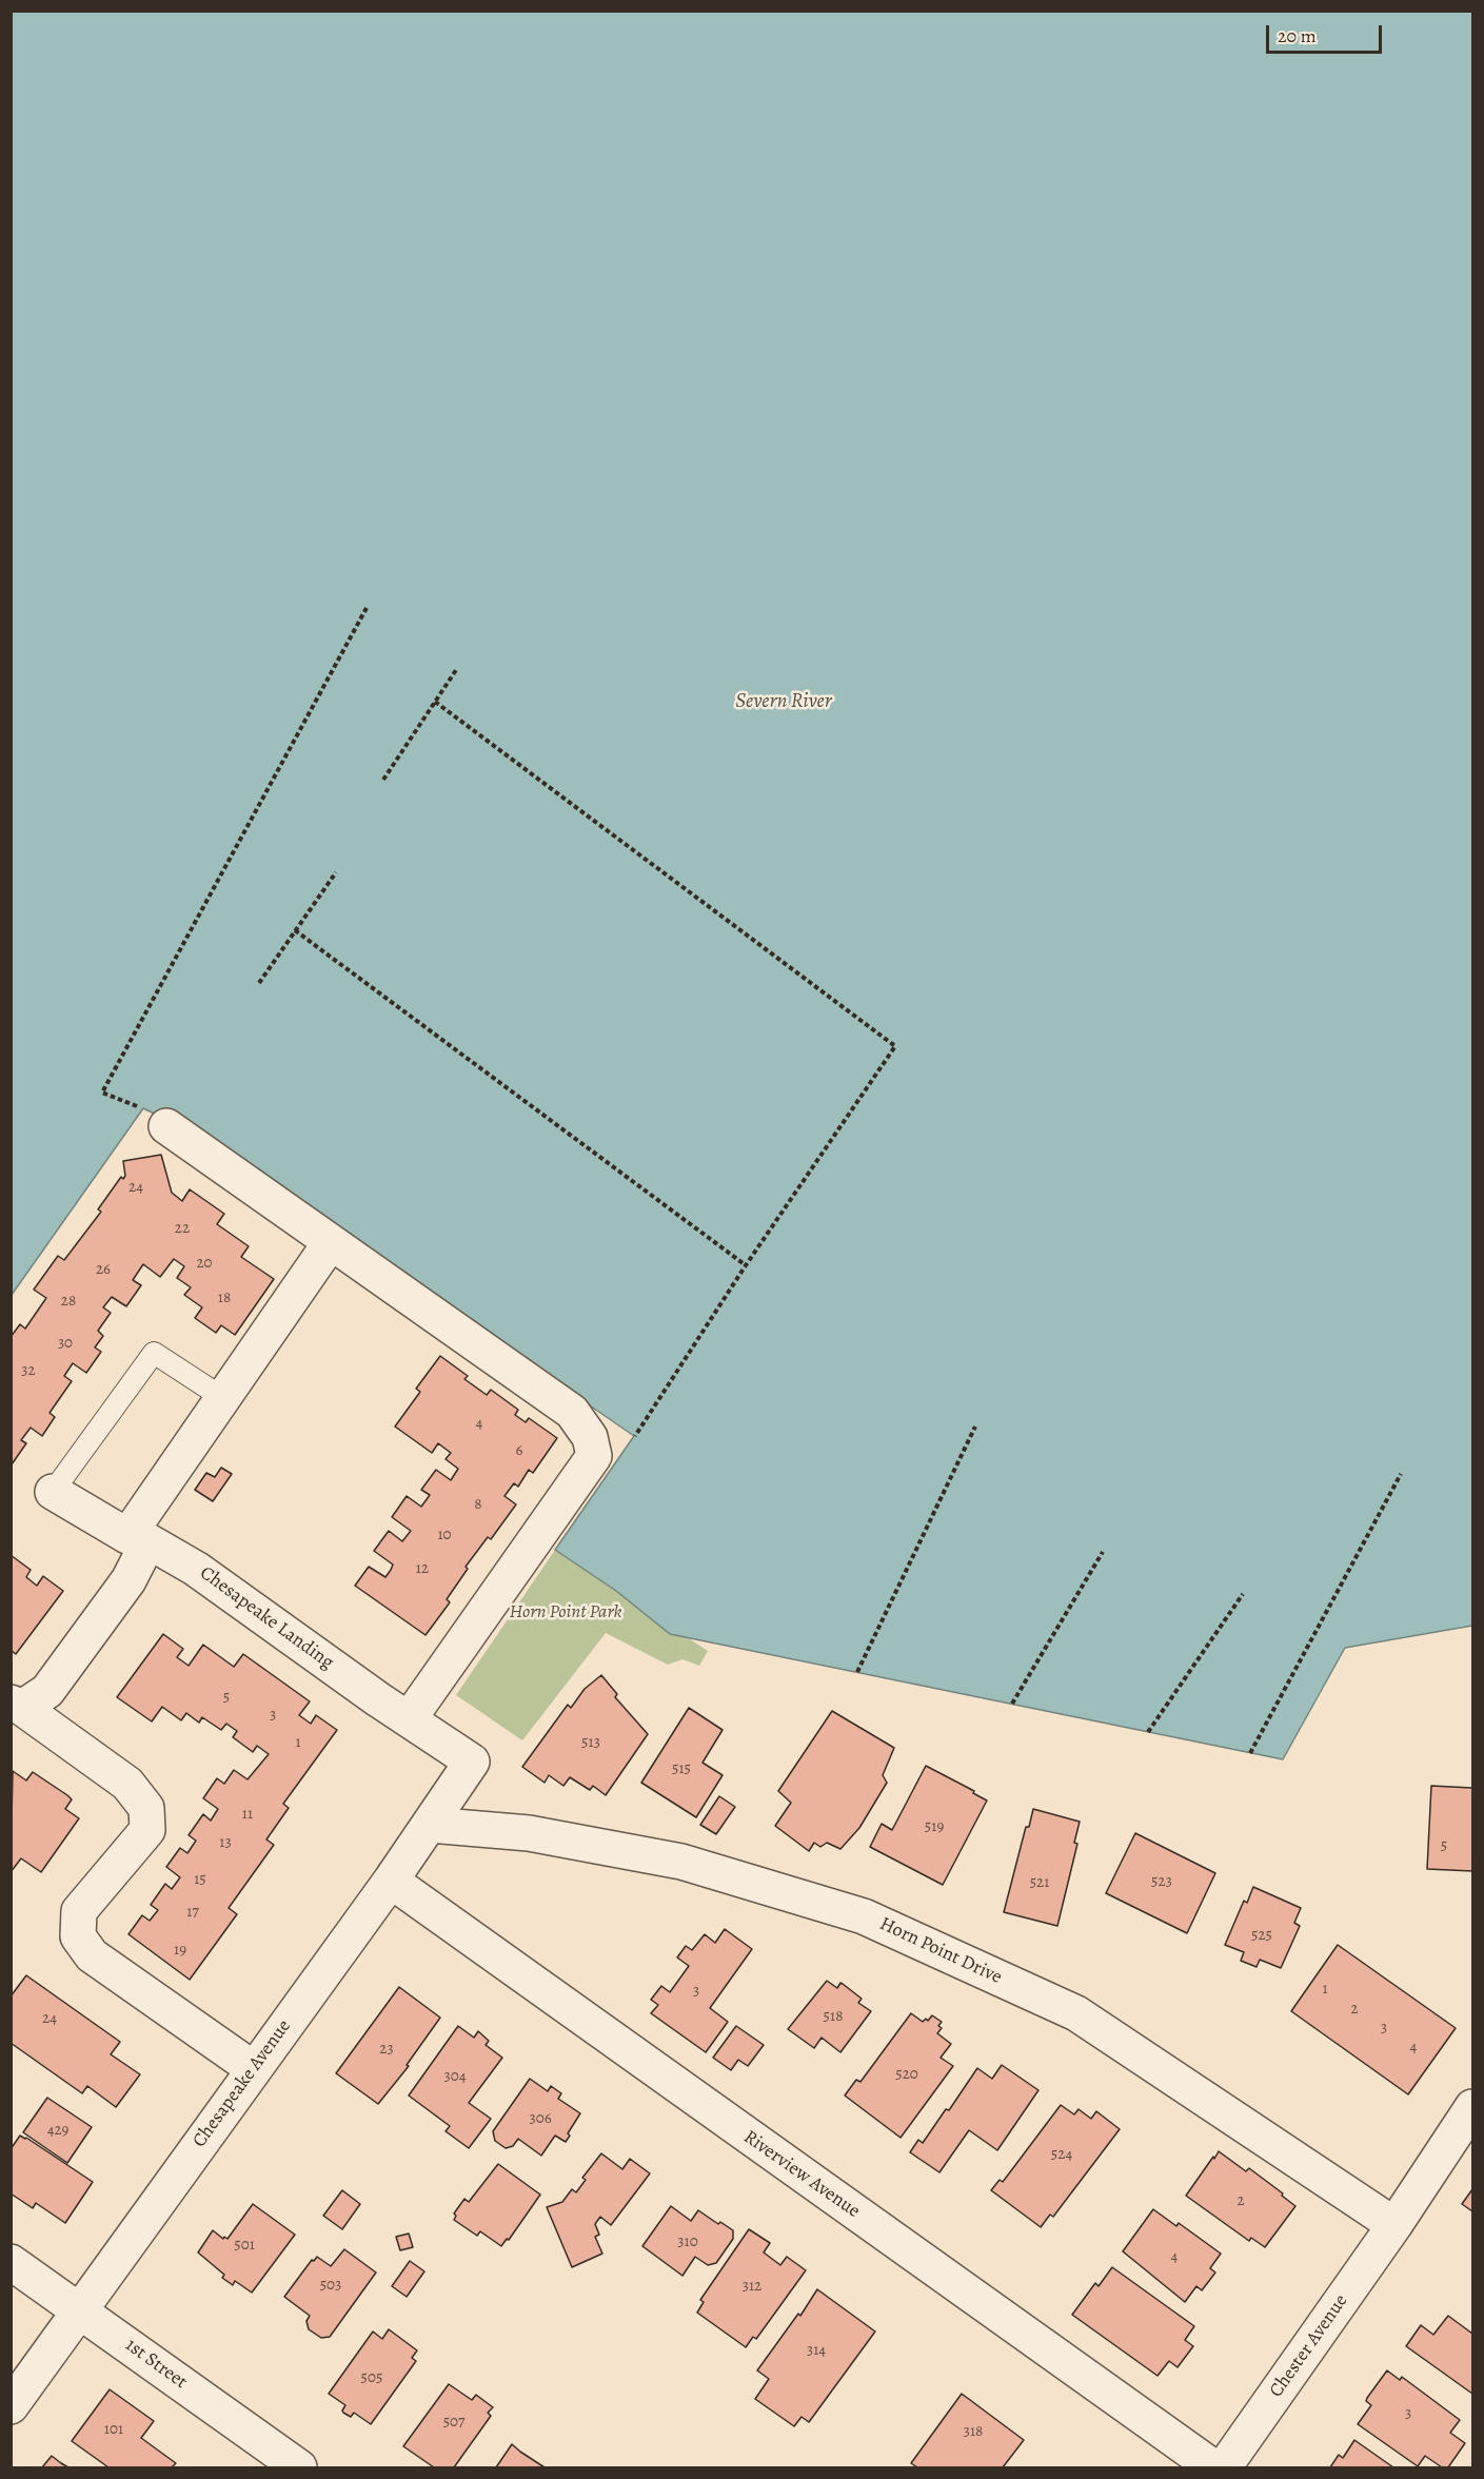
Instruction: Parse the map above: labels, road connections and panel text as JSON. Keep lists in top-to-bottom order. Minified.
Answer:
{"streets":{"street":["Chesapeake Landing","Horn Point Drive","Chesapeake Avenue","Riverview Avenue","Chester Avenue","1st Street"]},"crossings":[["Chesapeake Landing","Chesapeake Avenue"],["Horn Point Drive","Chesapeake Avenue"],["Horn Point Drive","Chester Avenue"],["Chesapeake Avenue","Riverview Avenue"],["Chesapeake Avenue","1st Street"]],"water":["Severn River"],"parks":["Horn Point Park"],"house_numbers":["24","22","20","26","18","28","30","32","4","6","8","10","12","5","3","1","513","515","11","519","13","5","15","523","521","17","525","19","1","3","2","518","24","3","4","23","520","304","306","429","524","2","310","501","4","503","312","314","505","3","507","101","318"],"scale_bar":"20 m"}
